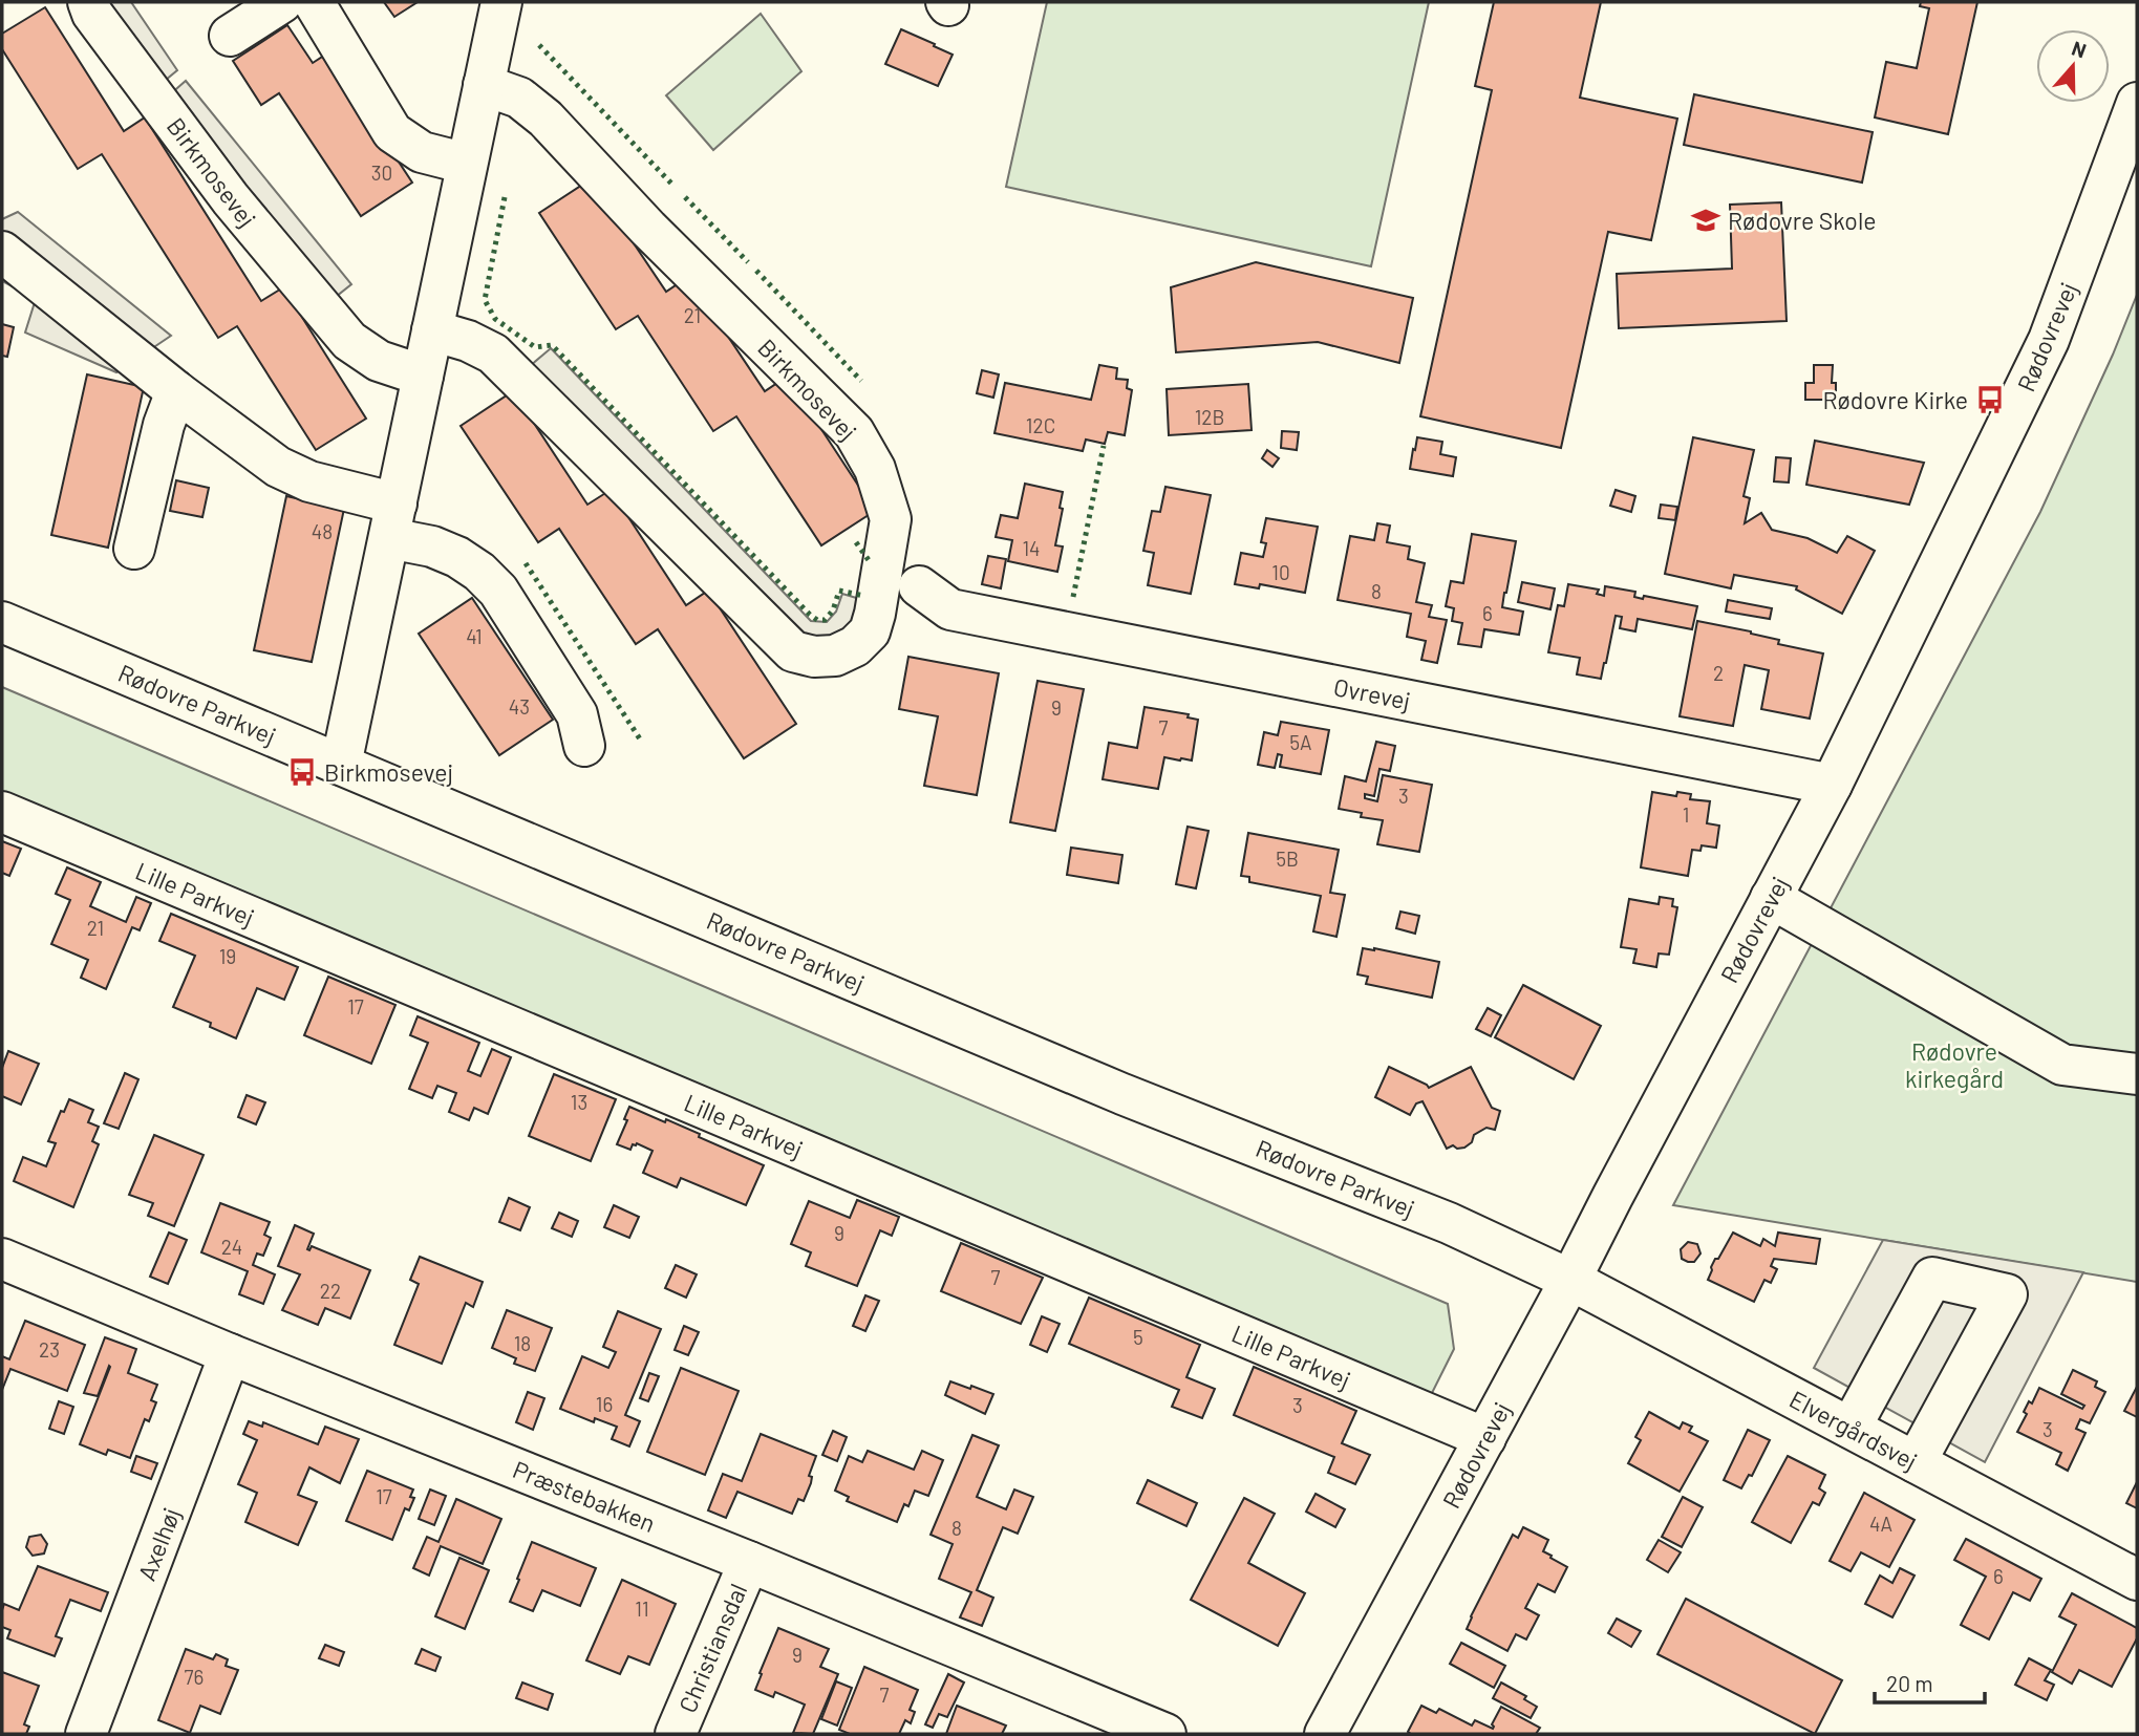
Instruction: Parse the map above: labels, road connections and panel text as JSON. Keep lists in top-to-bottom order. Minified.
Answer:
{"streets":{"street":["Birkmosevej","Rødovrevej","Ovrevej","Rødovre Parkvej","Lille Parkvej","Elvergårdsvej","Præstebakken","Axelhøj","Christiansdal"]},"crossings":[["Rødovrevej","Ovrevej"],["Rødovrevej","Rødovre Parkvej"],["Rødovrevej","Lille Parkvej"],["Rødovrevej","Elvergårdsvej"],["Rødovre Parkvej","Elvergårdsvej"],["Præstebakken","Axelhøj"],["Præstebakken","Christiansdal"]],"parks":["Rødovre kirkegård"],"places":{"school or university":["Rødovre Skole"],"bus stop":["Rødovre Kirke","Birkmosevej"]},"house_numbers":["30","21","12B","12C","48","14","10","8","6","41","2","43","9","7","5A","3","1","5B","21","19","17","13","9","24","7","22","5","18","23","16","3","3","17","4A","8","6","11","9","76","7"],"scale_bar":"20 m","north":"top"}
